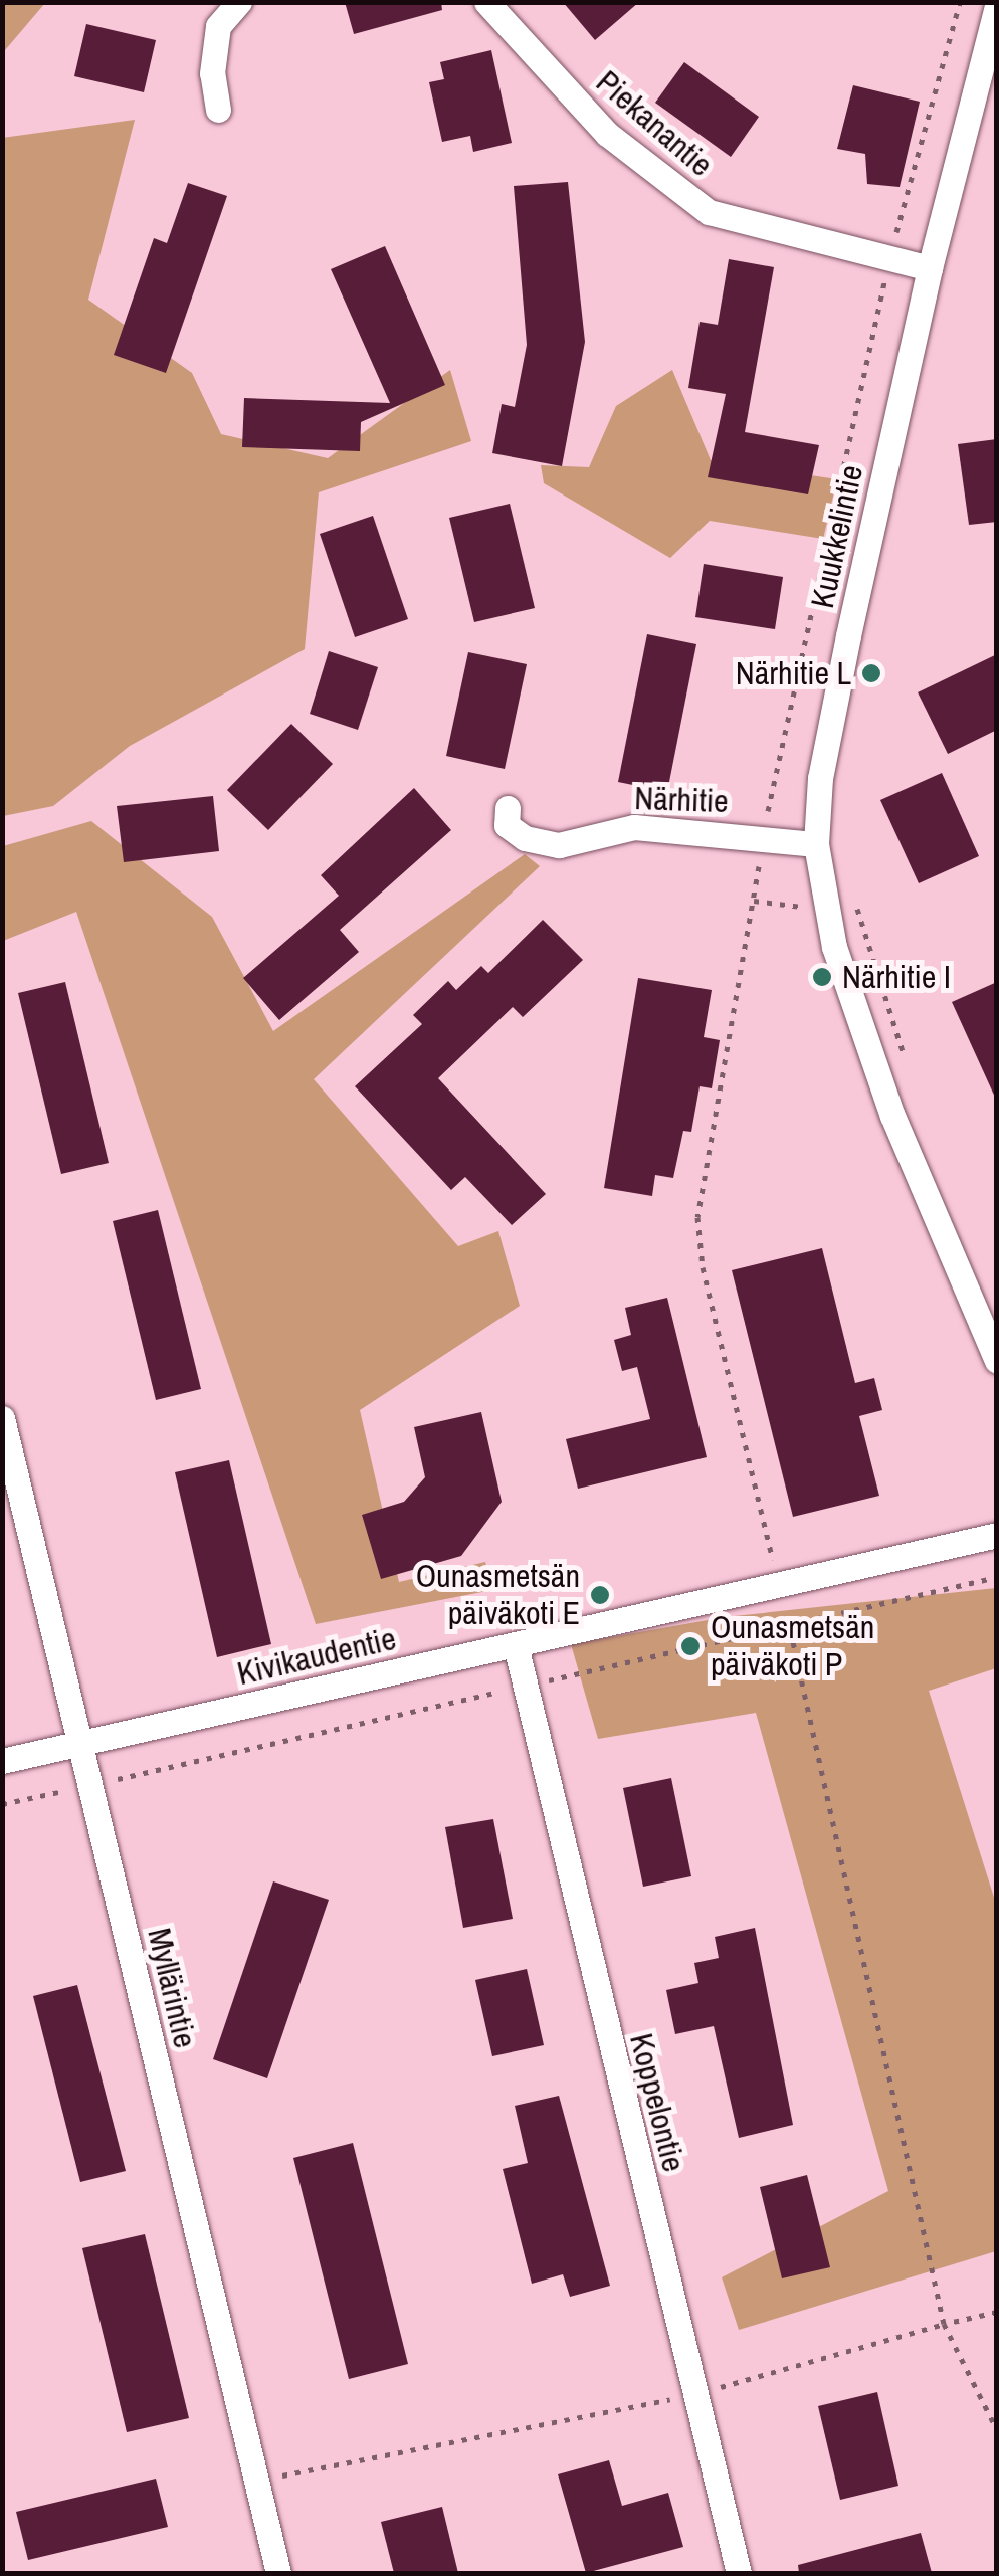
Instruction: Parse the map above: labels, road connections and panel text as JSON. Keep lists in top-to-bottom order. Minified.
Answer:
{"streets":{"street":["Piekanantie","Kuukkelintie","Närhitie","Kivikaudentie","Myllärintie","Koppelontie"]},"crossings":[["Piekanantie","Kuukkelintie"],["Kuukkelintie","Närhitie"],["Kivikaudentie","Myllärintie"],["Kivikaudentie","Koppelontie"]],"places":["Närhitie L","Närhitie I","Ounasmetsän päiväkoti E","Ounasmetsän päiväkoti P"]}
